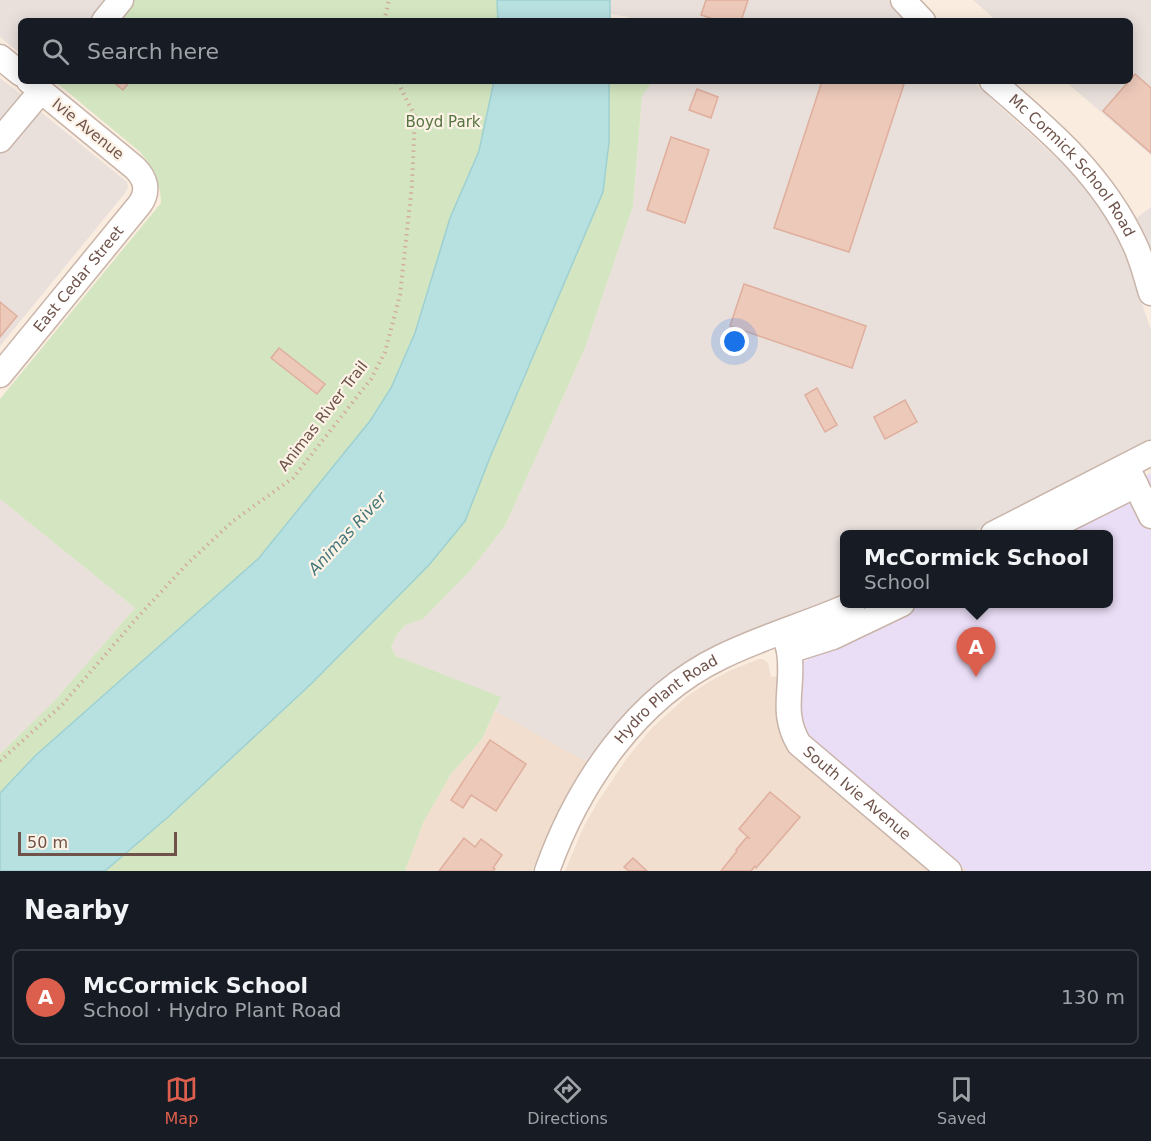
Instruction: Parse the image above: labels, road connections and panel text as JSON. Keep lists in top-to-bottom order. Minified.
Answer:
{"streets":{"street":["Ivie Avenue","Mc Cormick School Road","East Cedar Street","Hydro Plant Road","South Ivie Avenue"],"path":["Animas River Trail"]},"crossings":[["Ivie Avenue","East Cedar Street"],["Hydro Plant Road","South Ivie Avenue"]],"water":["Animas River"],"parks":["Boyd Park"],"scale_bar":"50 m","page":{"search":"Search here","popup":["McCormick School","School"],"pins":"A","scale":"50 m","heading":"Nearby","list":[{"mark":"A","name":"McCormick School","note":"School · Hydro Plant Road","value":"130 m"}],"nav":["Map","Directions","Saved"]}}
